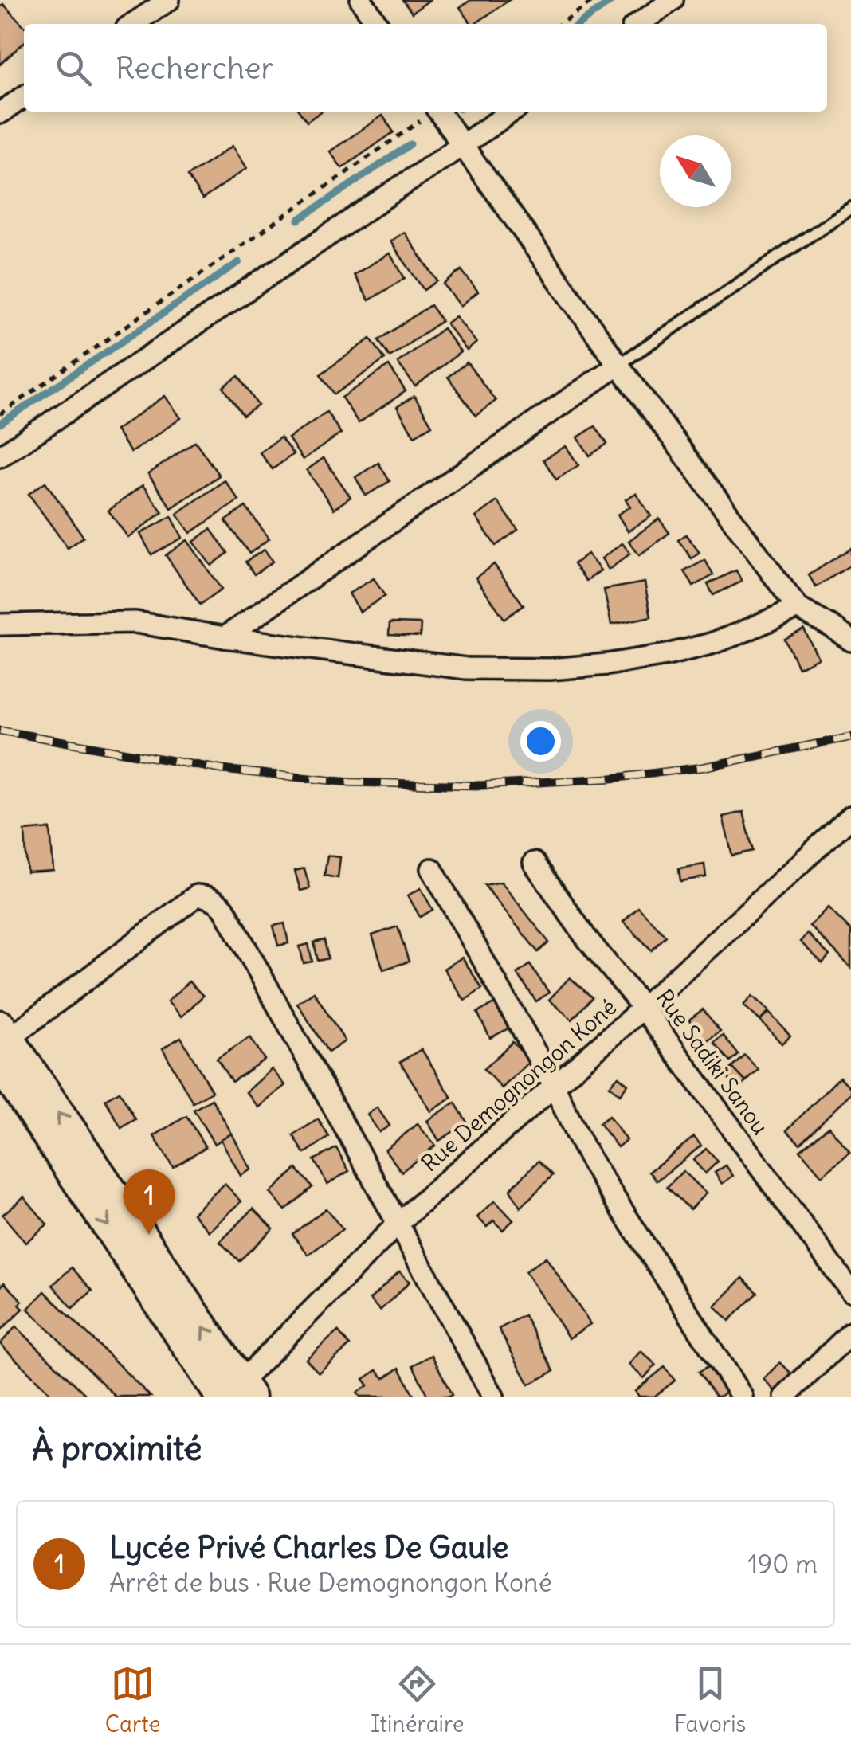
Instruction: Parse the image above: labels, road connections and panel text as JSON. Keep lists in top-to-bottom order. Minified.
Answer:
{"streets":{"street":["Rue Sadiki Sanou","Rue Demognongon Koné"]},"crossings":[["Rue Sadiki Sanou","Rue Demognongon Koné"]],"north":"top left","page":{"search":"Rechercher","pins":"1","heading":"À proximité","list":[{"mark":"1","name":"Lycée Privé Charles De Gaule","note":"Arrêt de bus · Rue Demognongon Koné","value":"190 m"}],"nav":["Carte","Itinéraire","Favoris"]}}
